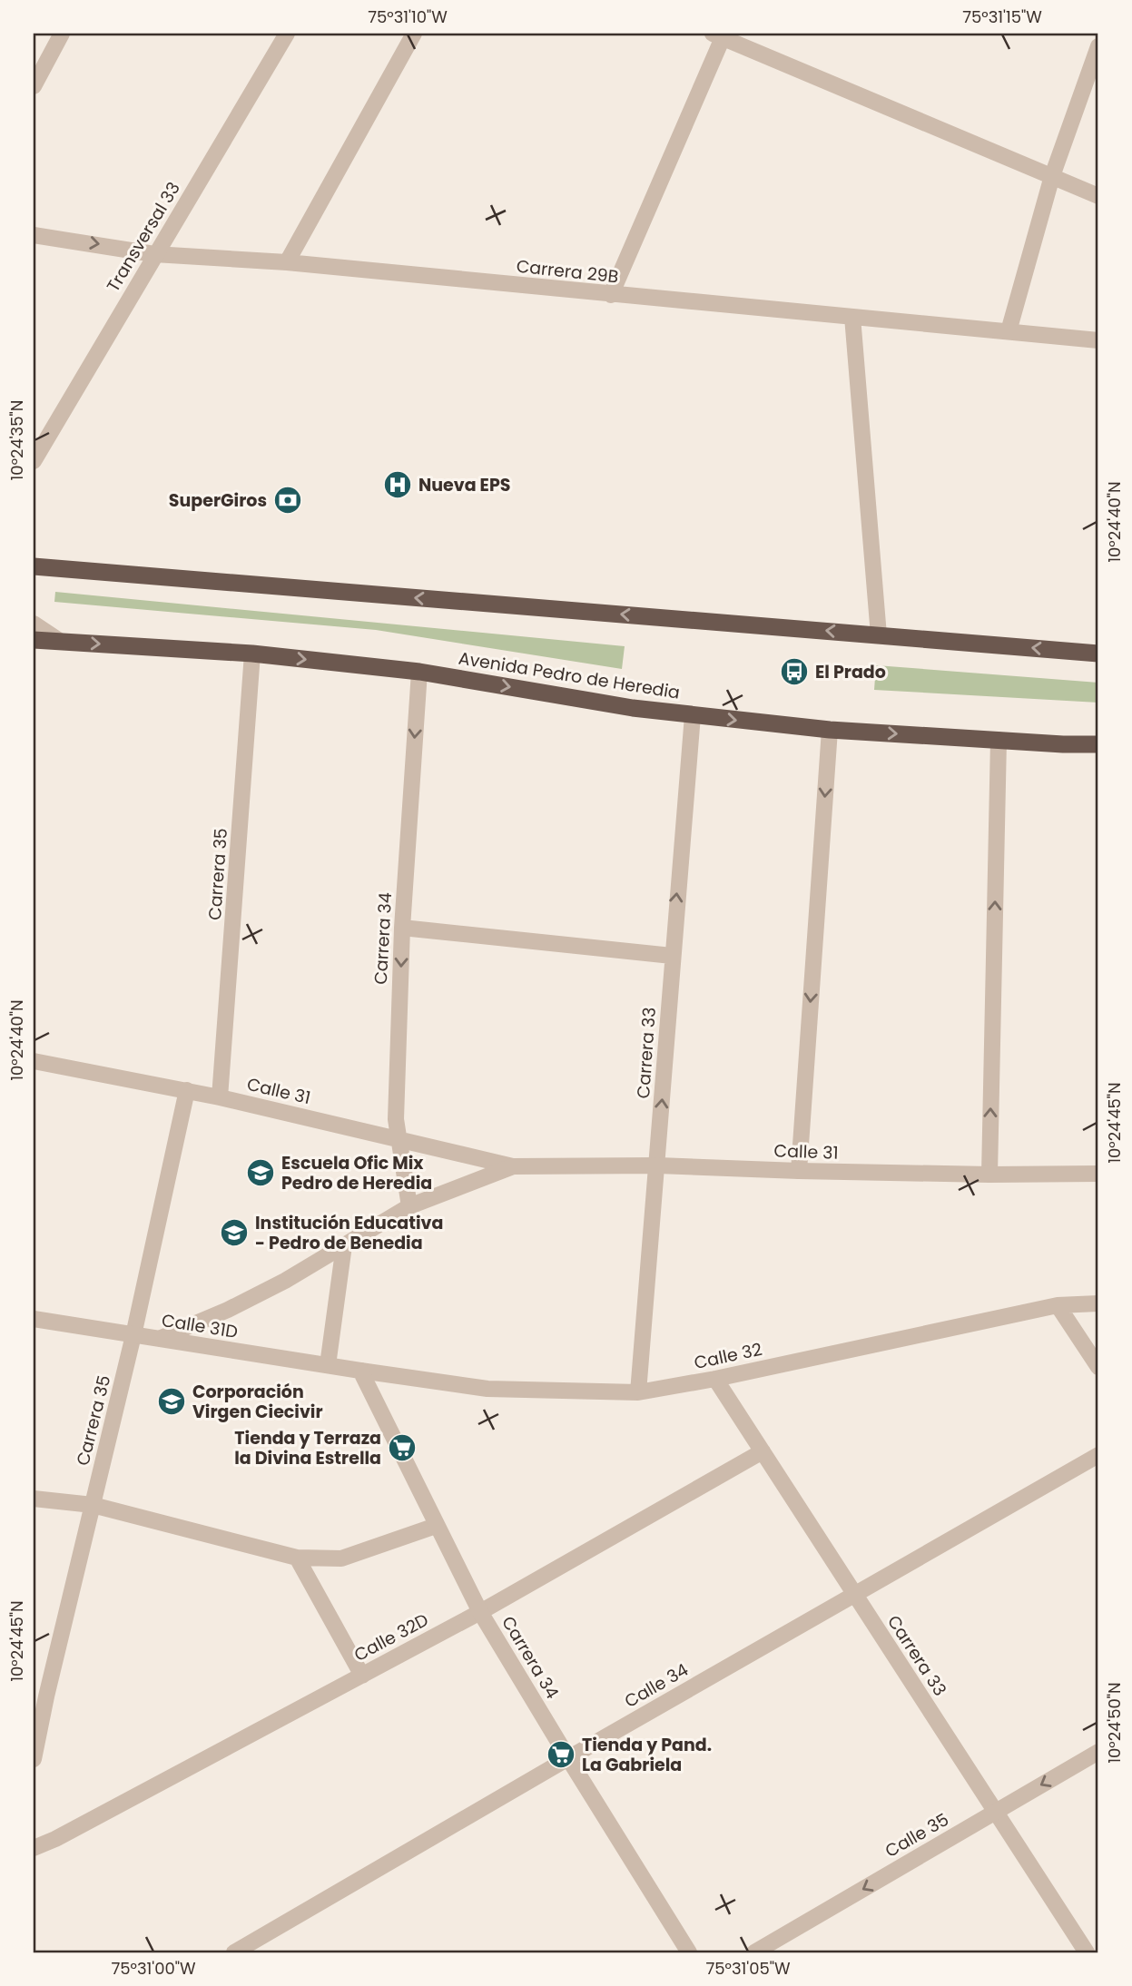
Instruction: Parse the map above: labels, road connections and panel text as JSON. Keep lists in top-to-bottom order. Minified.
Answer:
{"streets":{"highway":["Avenida Pedro de Heredia"],"street":["Transversal 33","Carrera 29B","Carrera 35","Carrera 34","Carrera 33","Calle 31","Calle 31D","Calle 32","Calle 32D","Calle 34","Calle 35"]},"crossings":[["Transversal 33","Carrera 29B"],["Avenida Pedro de Heredia","Carrera 35"],["Avenida Pedro de Heredia","Carrera 34"],["Avenida Pedro de Heredia","Carrera 33"],["Carrera 35","Calle 31"],["Carrera 35","Calle 31D"],["Carrera 34","Calle 31"],["Carrera 34","Calle 31D"],["Carrera 34","Calle 32"],["Carrera 34","Calle 32D"],["Carrera 34","Calle 34"],["Carrera 33","Calle 31"],["Carrera 33","Calle 32"],["Carrera 33","Calle 32D"],["Carrera 33","Calle 34"],["Carrera 33","Calle 35"],["Calle 31","Calle 31D"],["Calle 31D","Calle 32"]],"one_way":["Carrera 34","Calle 35"],"places":{"hospital":["Nueva EPS"],"bank":["SuperGiros"],"bus stop":["El Prado"],"school or university":["Escuela Ofic Mix Pedro de Heredia","Institución Educativa - Pedro de Benedia","Corporación Virgen Ciecivir"],"supermarket":["Tienda y Terraza la Divina Estrella","Tienda y Pand. La Gabriela"]},"coordinates":["75°31'10\"W","75°31'15\"W","10°24'35\"N","10°24'40\"N","10°24'45\"N","10°24'50\"N","75°31'00\"W","75°31'05\"W"]}
